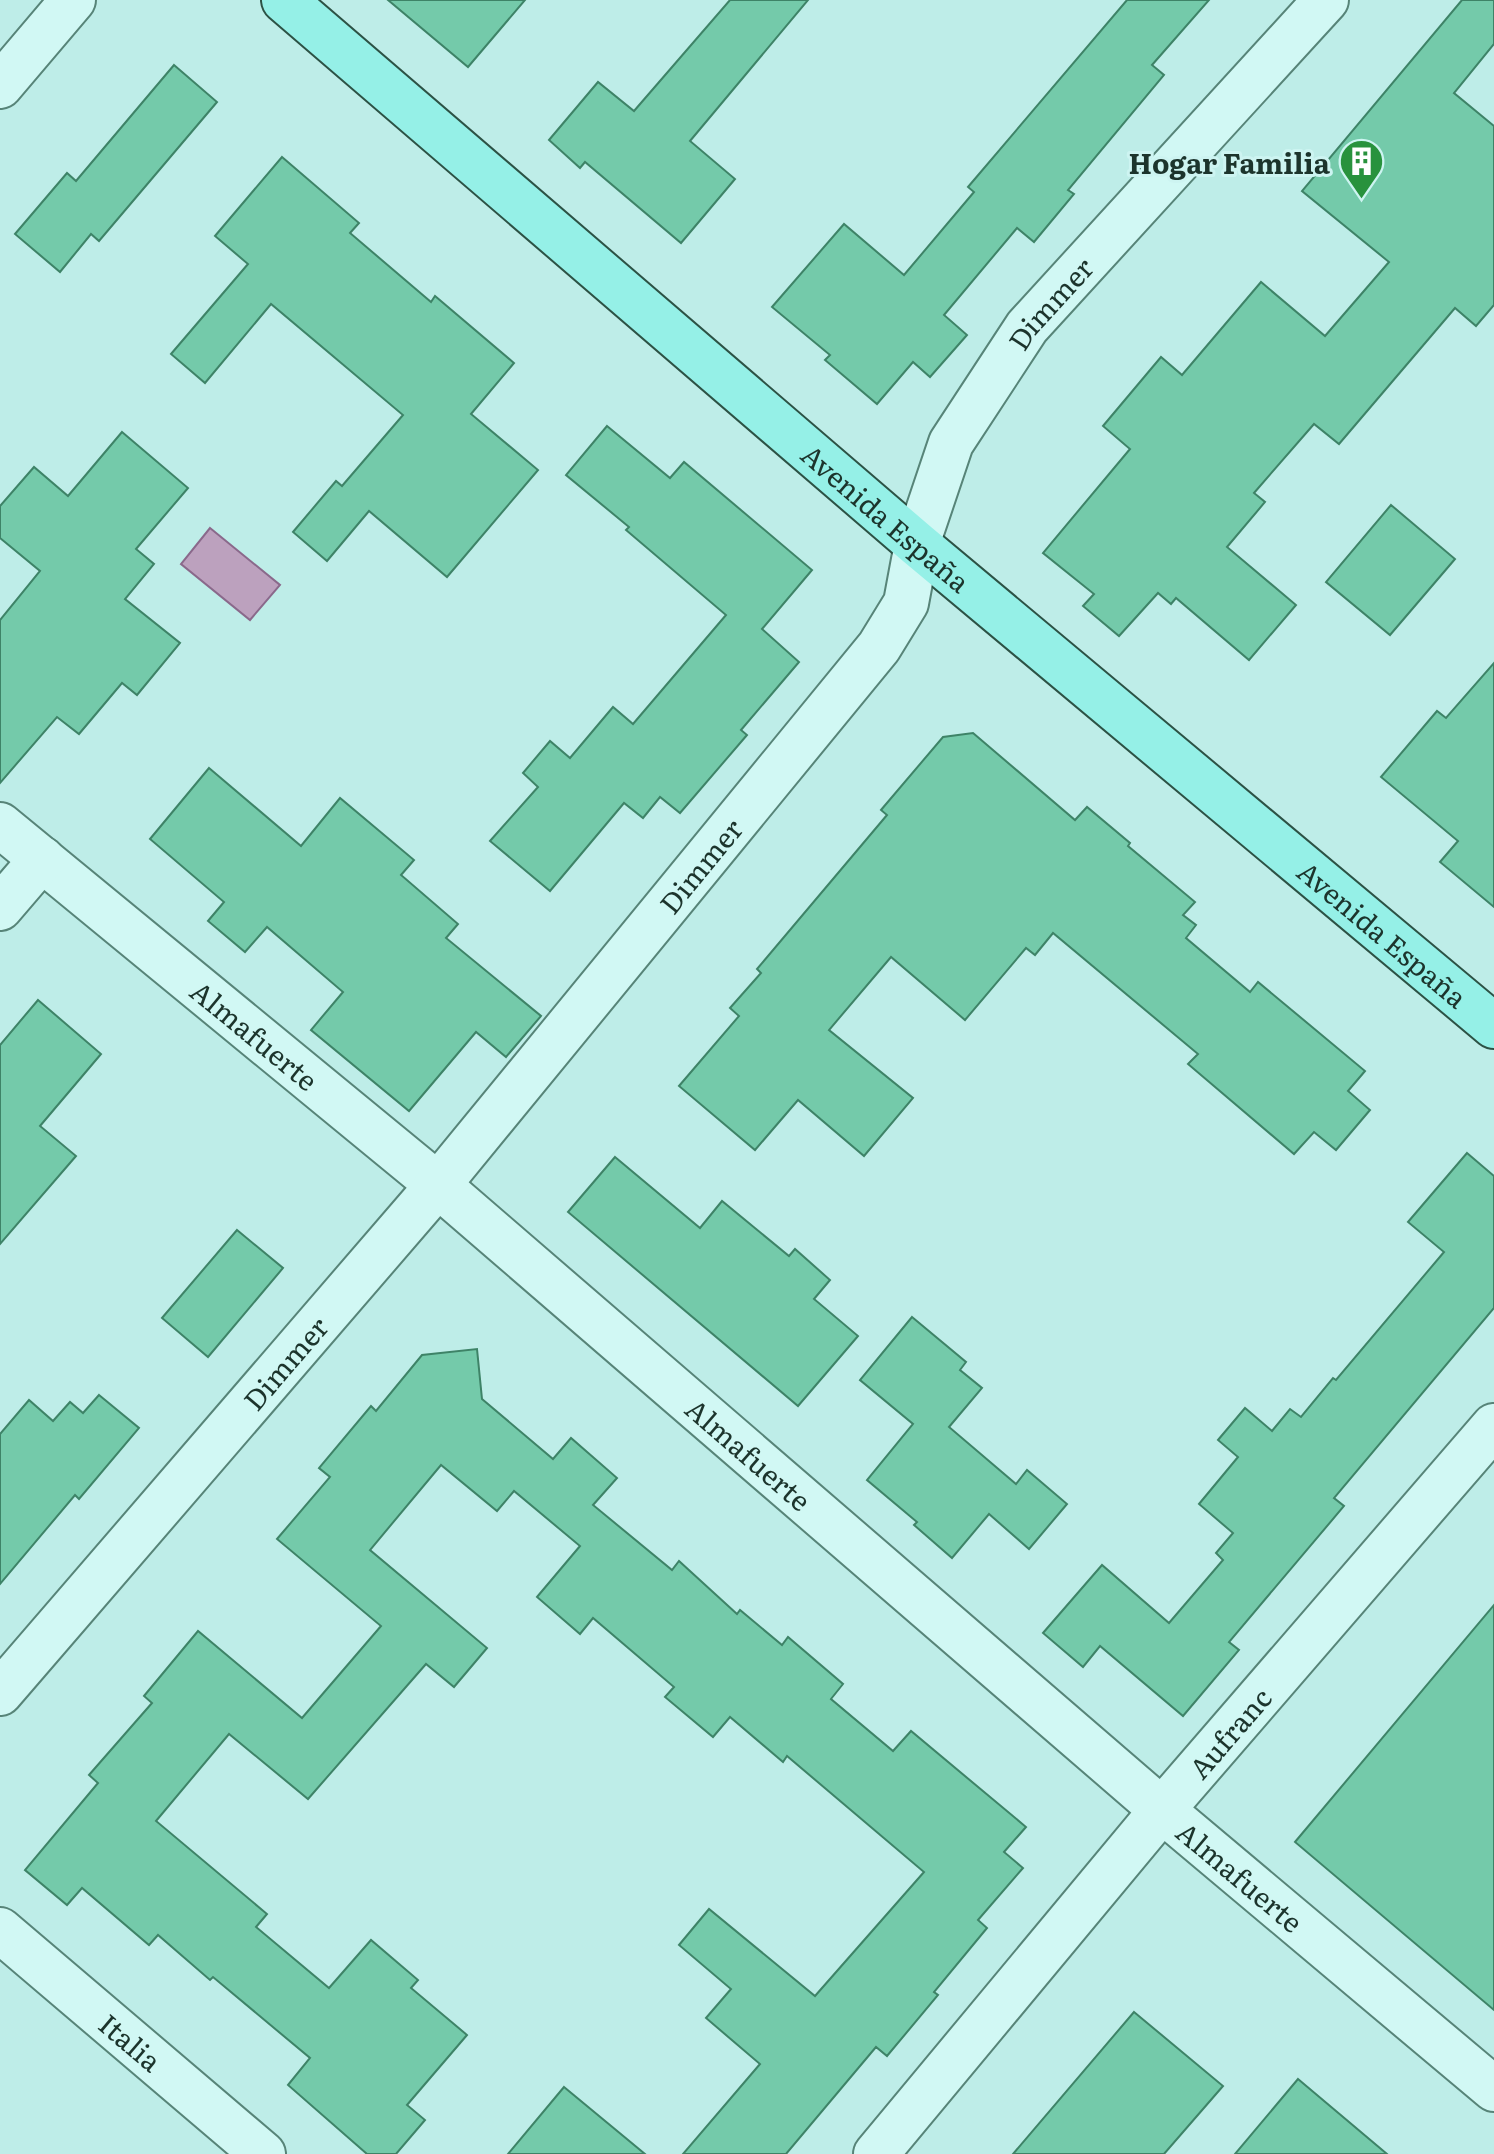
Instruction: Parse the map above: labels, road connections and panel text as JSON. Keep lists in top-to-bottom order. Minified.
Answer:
{"streets":{"main road":["Avenida España"],"street":["Dimmer","Almafuerte","Aufranc","Italia"]},"crossings":[["Dimmer","Avenida España"],["Dimmer","Almafuerte"],["Almafuerte","Aufranc"]],"places":{"building":["Hogar Familia"]}}
